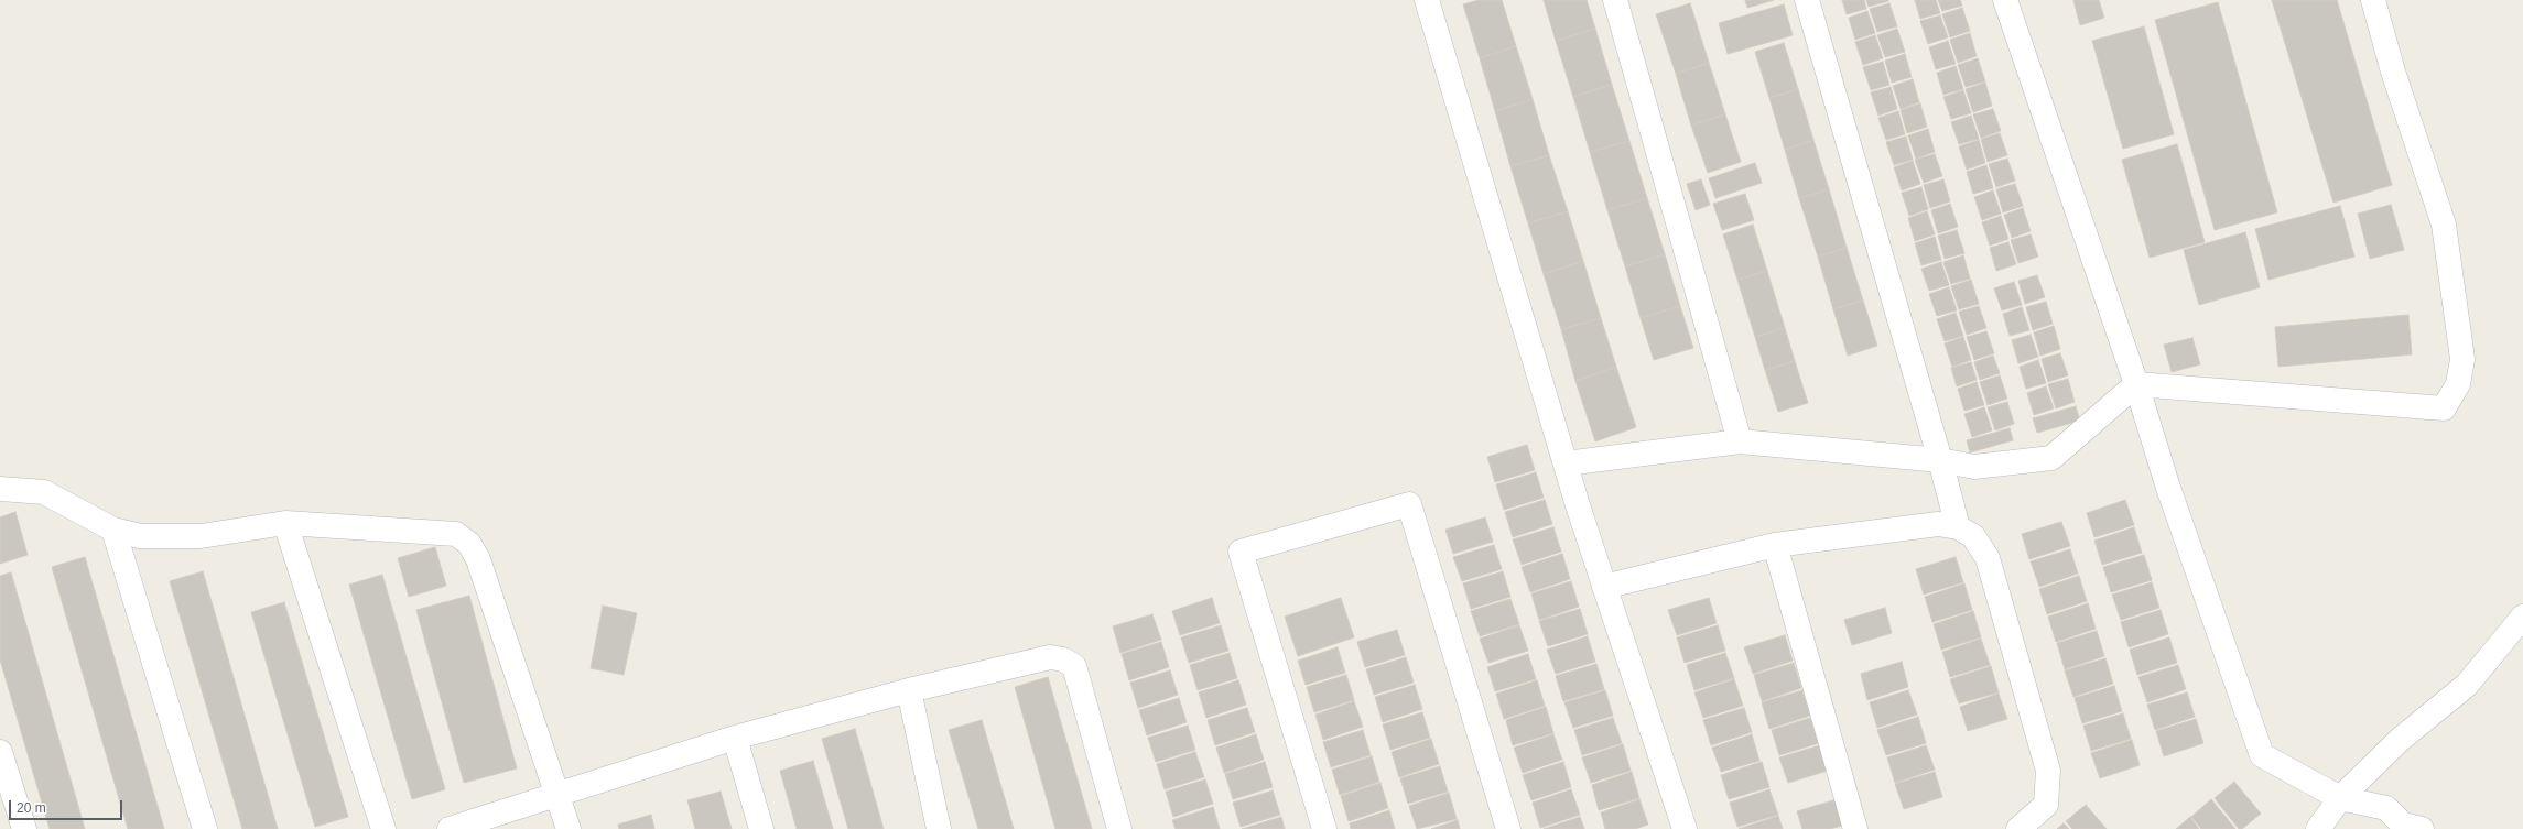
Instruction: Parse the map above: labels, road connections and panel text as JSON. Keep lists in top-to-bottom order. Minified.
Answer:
{"scale_bar":"20 m"}
